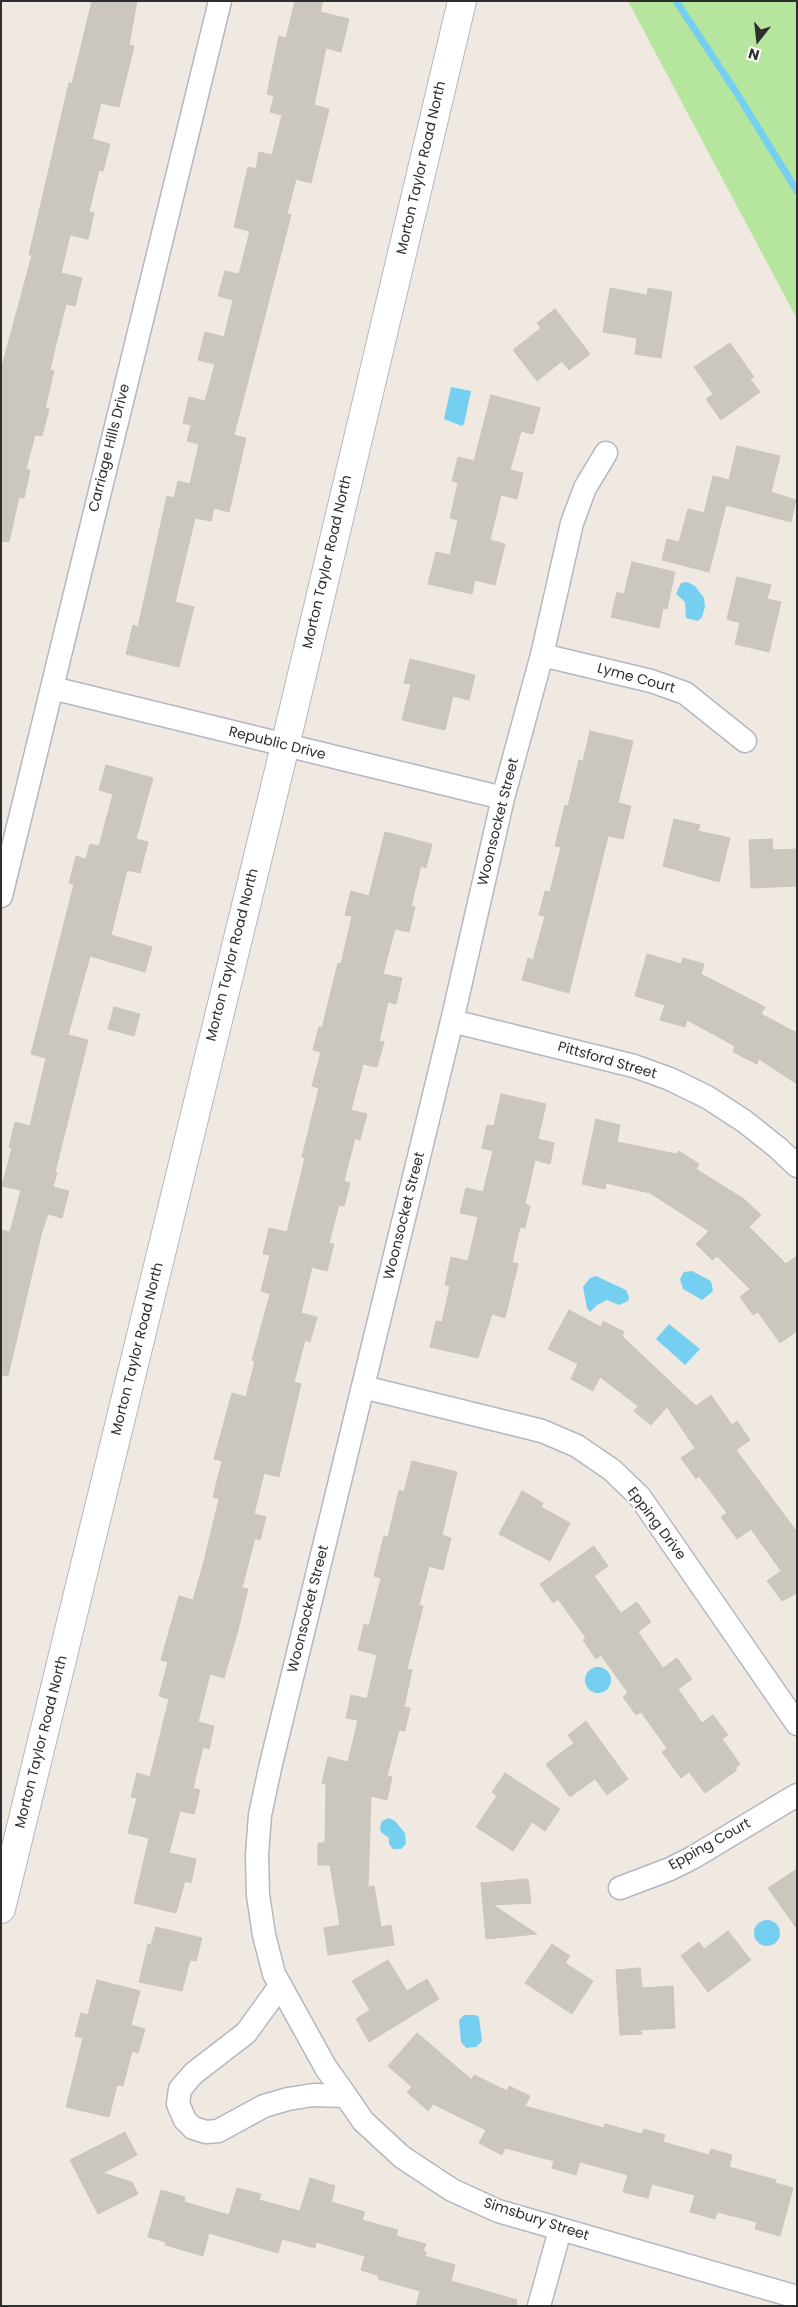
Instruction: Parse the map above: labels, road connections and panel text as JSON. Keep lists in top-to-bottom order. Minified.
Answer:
{"streets":{"street":["Morton Taylor Road North","Carriage Hills Drive","Lyme Court","Republic Drive","Woonsocket Street","Pittsford Street","Epping Drive","Epping Court","Simsbury Street"]},"crossings":[["Morton Taylor Road North","Republic Drive"],["Carriage Hills Drive","Republic Drive"],["Lyme Court","Woonsocket Street"],["Republic Drive","Woonsocket Street"],["Woonsocket Street","Pittsford Street"],["Woonsocket Street","Epping Drive"],["Woonsocket Street","Simsbury Street"]],"north":"bottom"}
